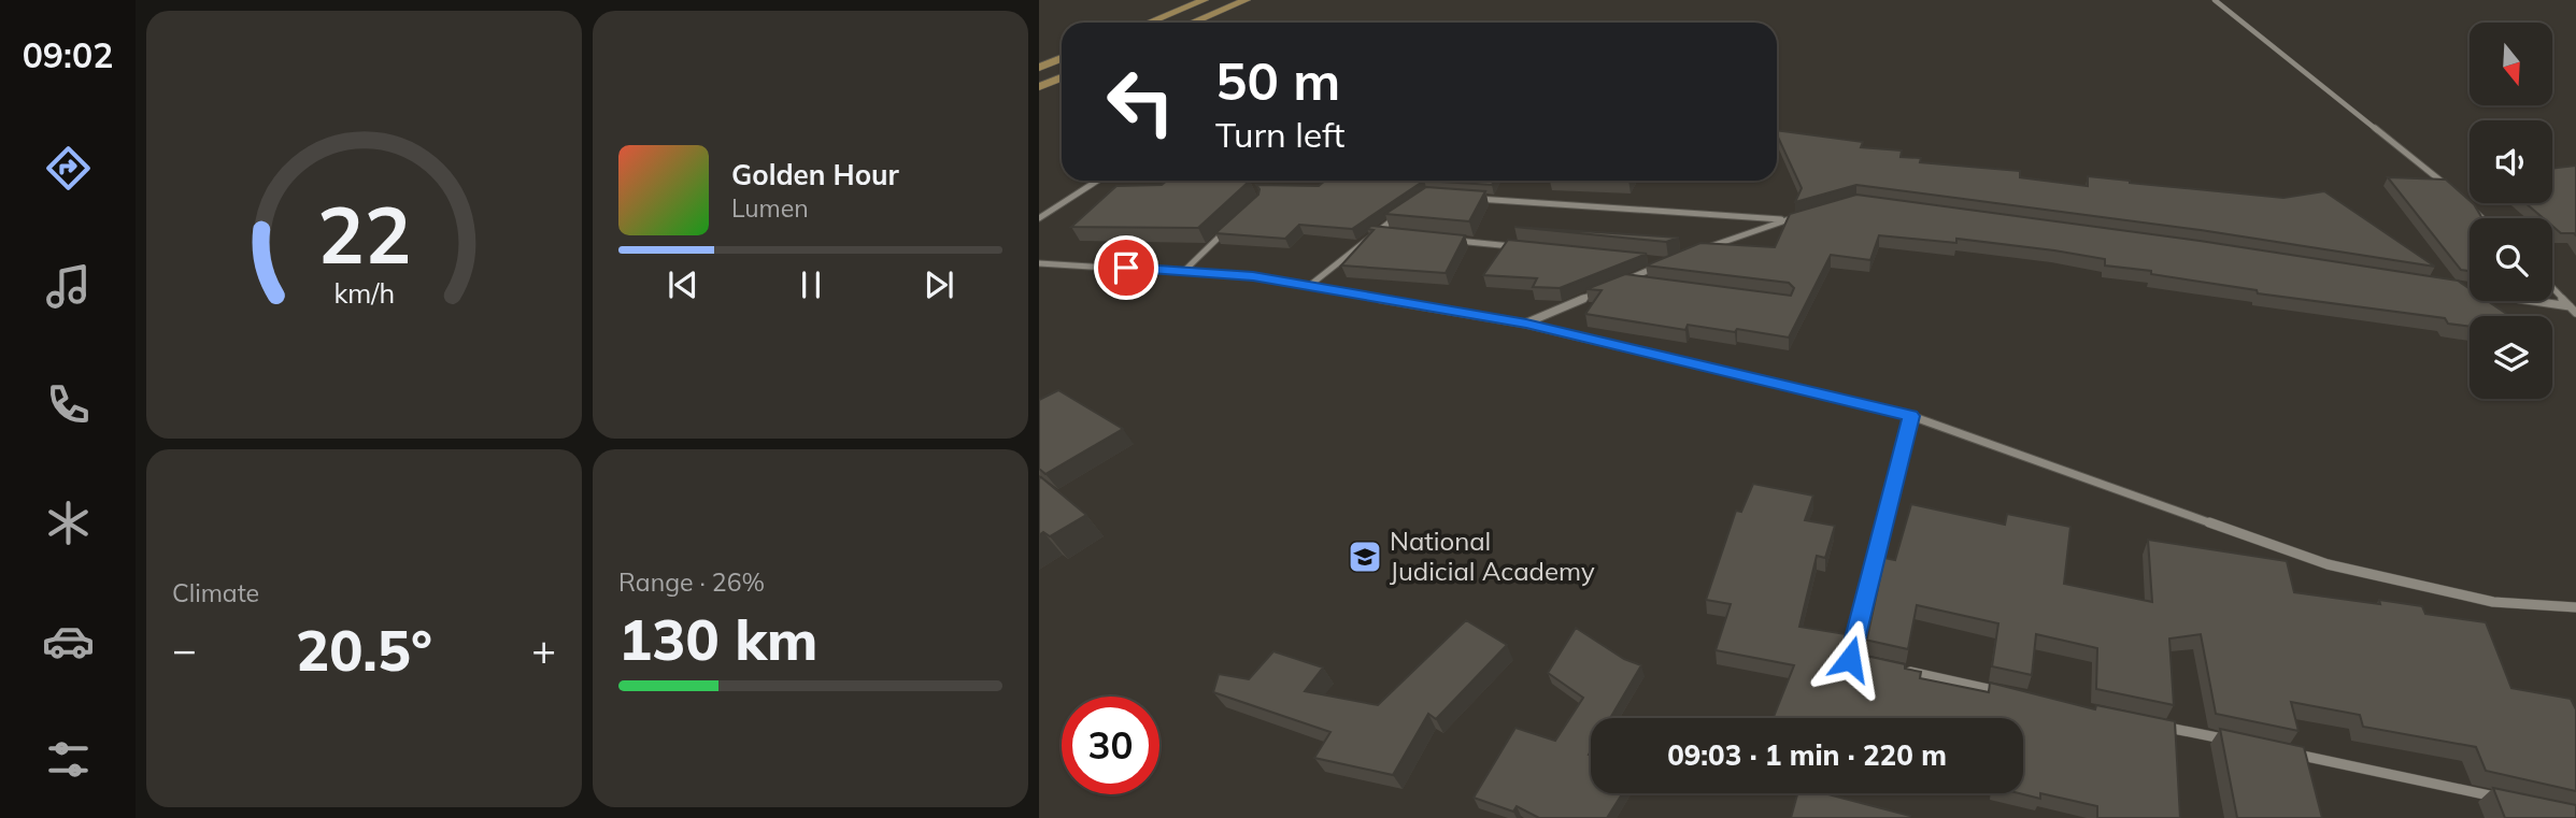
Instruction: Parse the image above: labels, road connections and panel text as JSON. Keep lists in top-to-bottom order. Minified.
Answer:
{"places":{"school or university":["National Judicial Academy"]},"north":"bottom","page":{"tabs":"09:02","turn":["50 m","Turn left"],"song":["Golden Hour","Lumen"],"tile":["Climate",["Range · 26%","130 km"]],"heat":["−","20.5°","+"],"limit":"30","trip":"09:03 · 1 min · 220 m","gauge":["22","km/h"]}}
